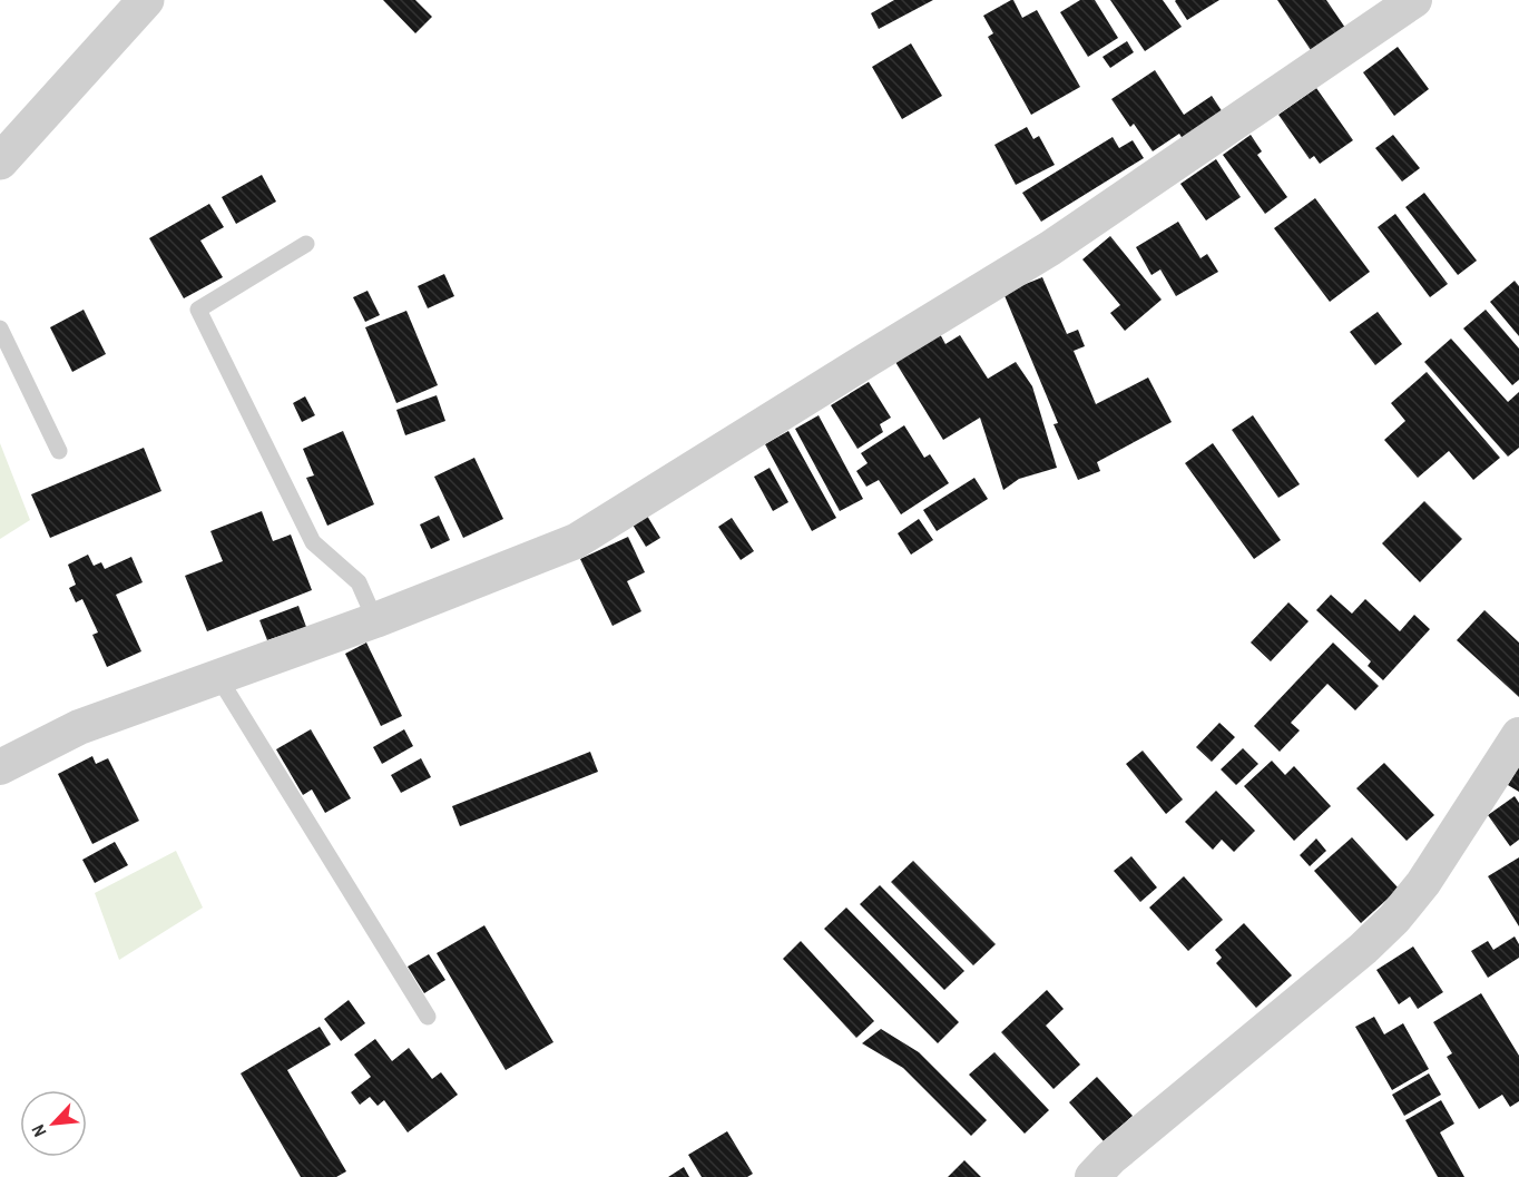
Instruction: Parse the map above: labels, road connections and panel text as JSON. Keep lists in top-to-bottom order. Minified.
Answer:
{"north":"bottom left"}
